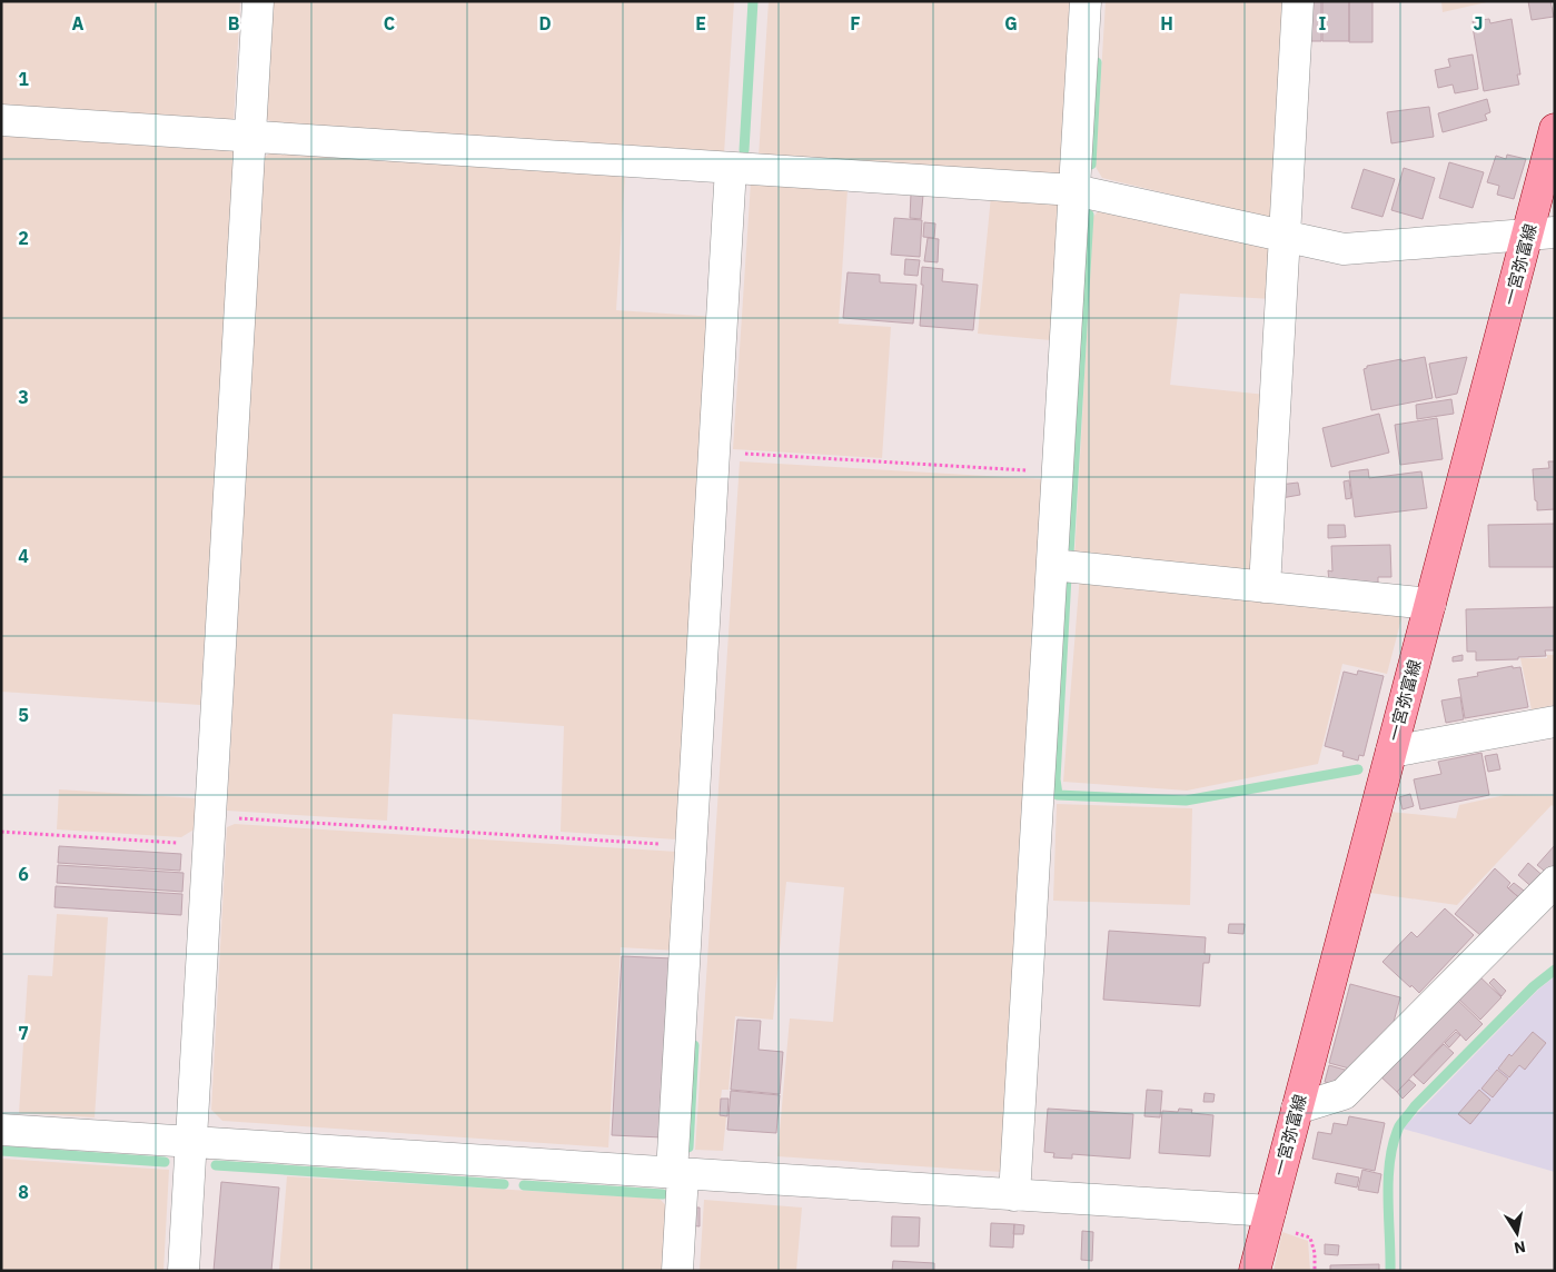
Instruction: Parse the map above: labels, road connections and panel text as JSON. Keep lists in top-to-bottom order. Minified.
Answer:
{"streets":{"main road":["一宮弥富線"]},"north":"bottom","grid":{"columns":["A","B","C","D","E","F","G","H","I","J"],"rows":["1","2","3","4","5","6","7","8"]}}
